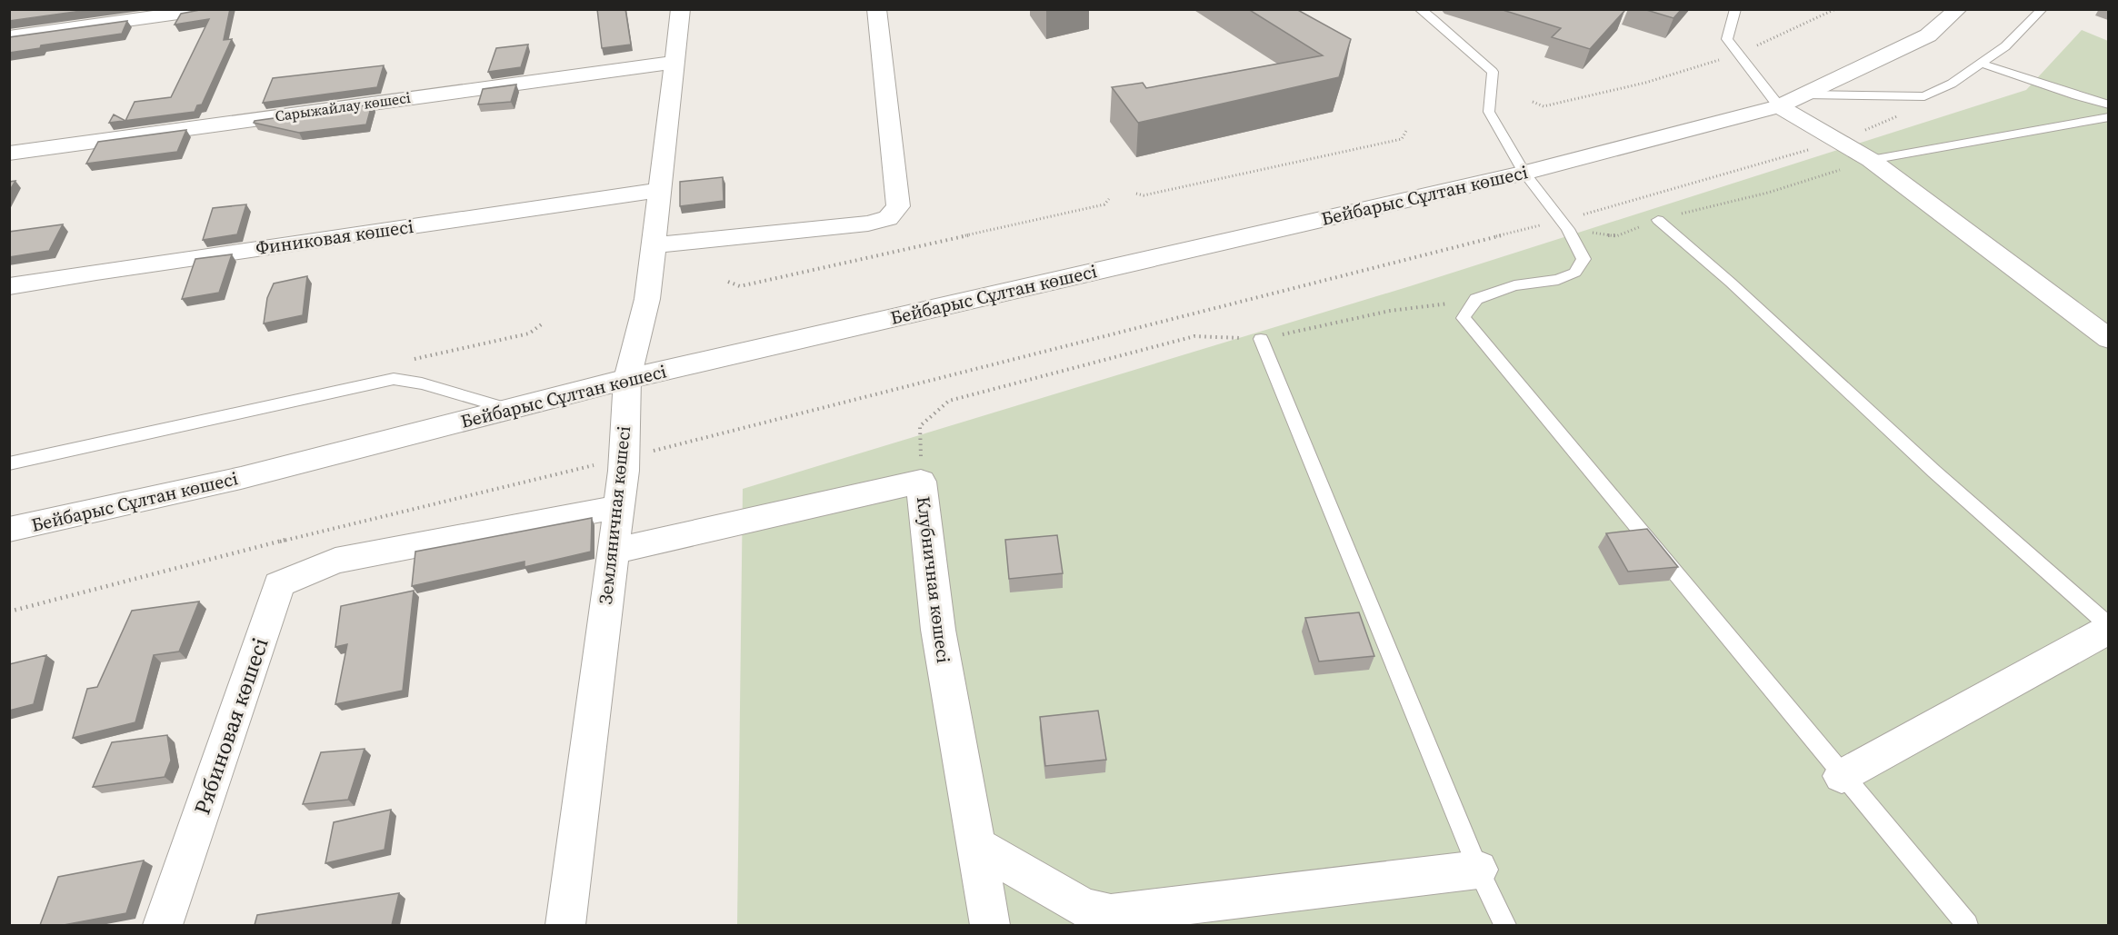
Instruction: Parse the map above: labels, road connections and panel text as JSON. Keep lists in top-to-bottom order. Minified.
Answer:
{"streets":{"street":["Сарыжайлау көшесі","Бейбарыс Сұлтан көшесі","Финиковая көшесі","Земляничная көшесі","Клубничная көшесі","Рябиновая көшесі"]},"crossings":[["Сарыжайлау көшесі","Земляничная көшесі"],["Бейбарыс Сұлтан көшесі","Земляничная көшесі"],["Финиковая көшесі","Земляничная көшесі"],["Земляничная көшесі","Клубничная көшесі"],["Земляничная көшесі","Рябиновая көшесі"]]}
